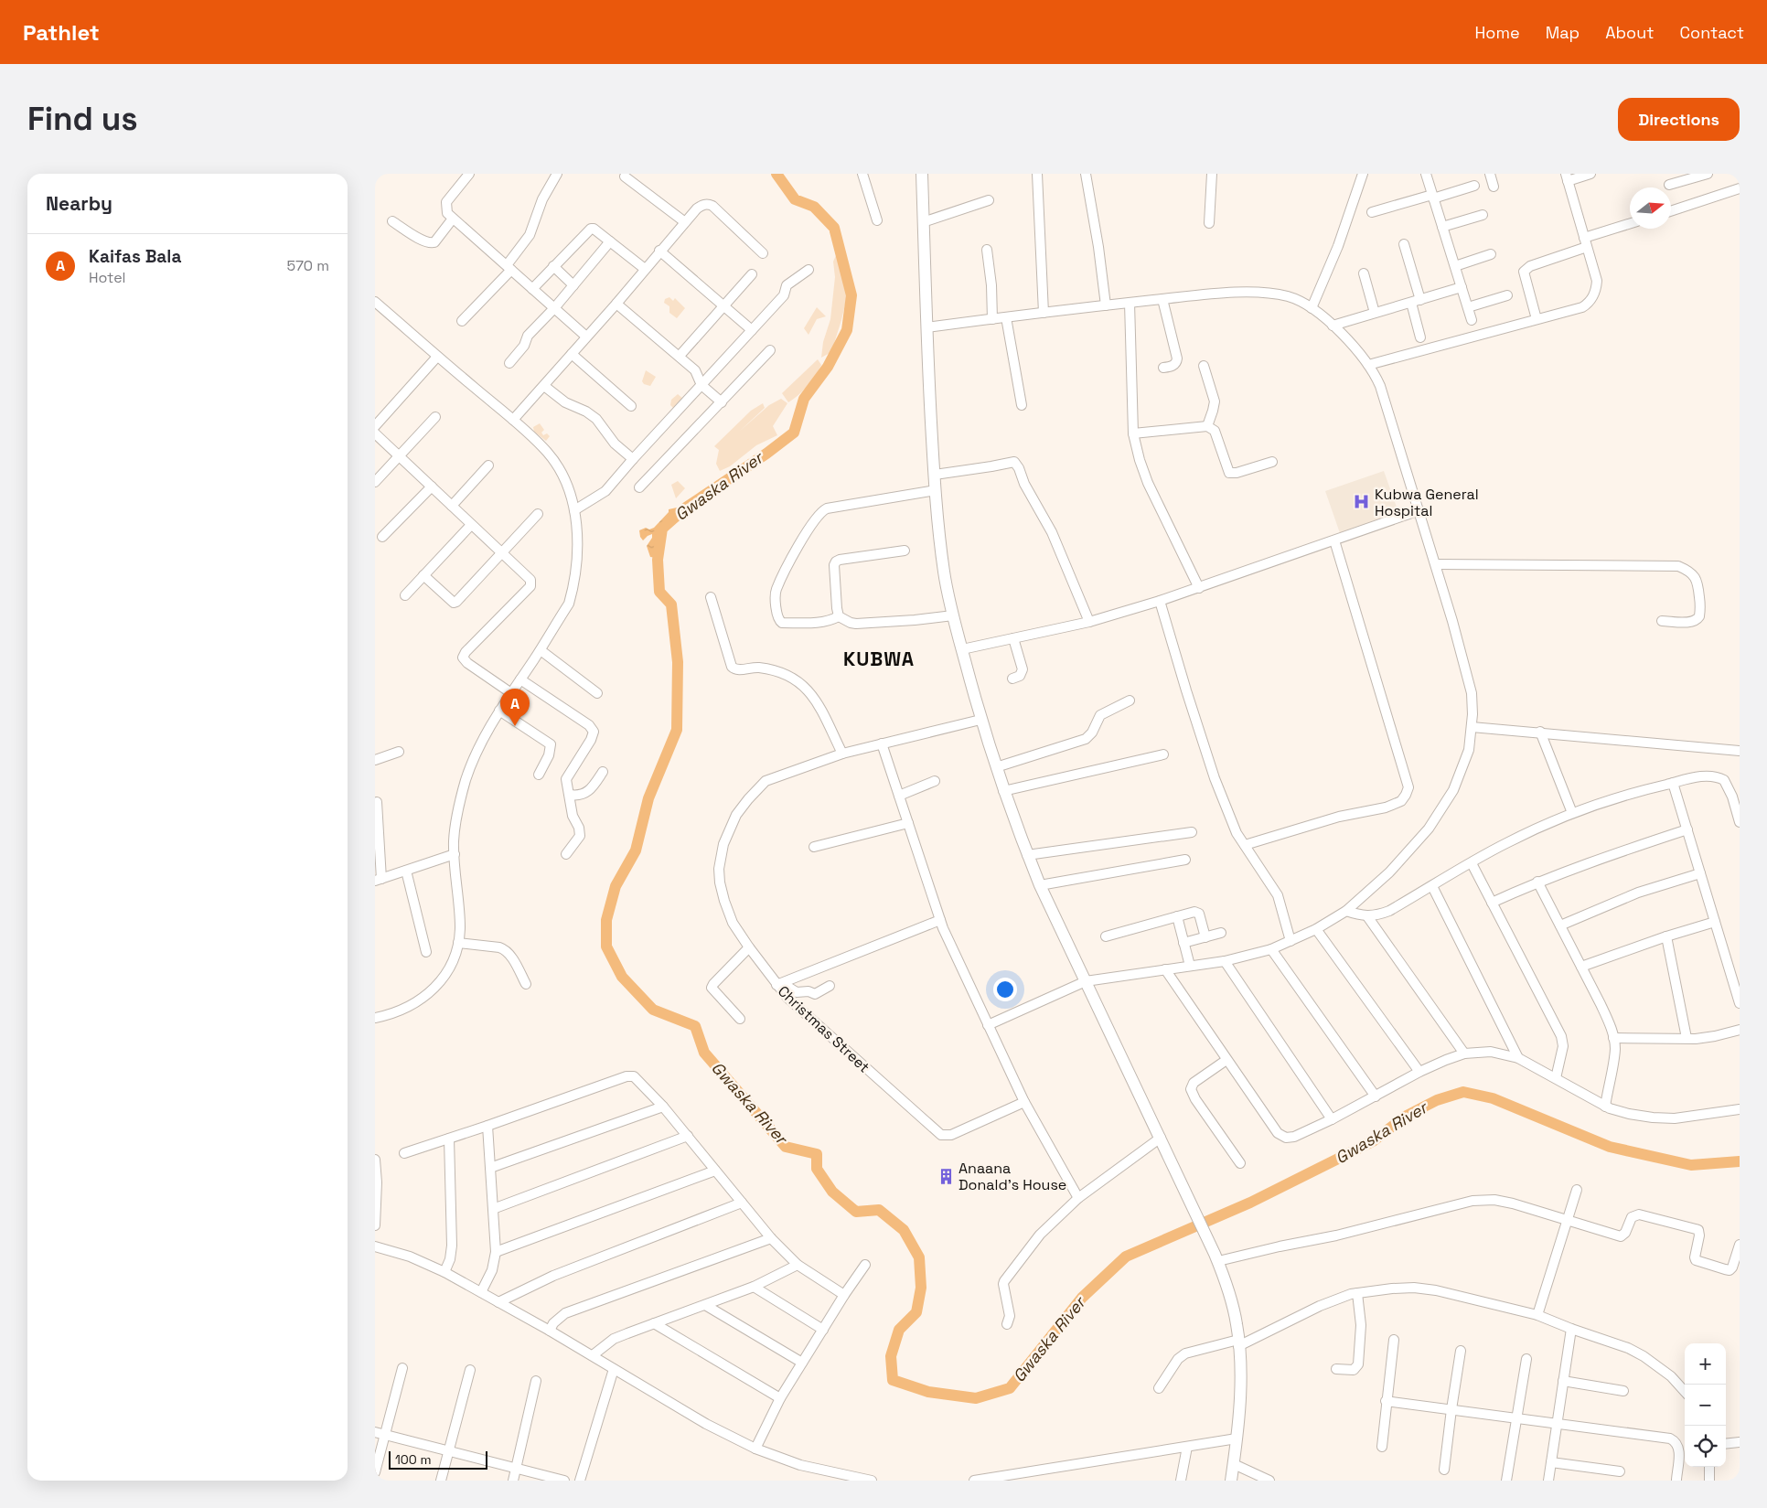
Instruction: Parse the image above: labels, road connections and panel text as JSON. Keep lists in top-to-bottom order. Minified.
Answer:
{"streets":{"street":["Christmas Street"]},"districts":["KUBWA"],"water":["Gwaska River"],"places":{"hospital":["Kubwa General Hospital"],"building":["Anaana Donald's House"]},"scale_bar":"100 m","north":"right","page":{"header":"Pathlet","nav":["Home","Map","About","Contact"],"buttons":"Directions","title":"Find us","heading":"Nearby","list":[{"mark":"A","name":"Kaifas Bala","note":"Hotel","value":"570 m"}],"pins":"A","map_buttons":["+","−"],"scale":"100 m"}}
